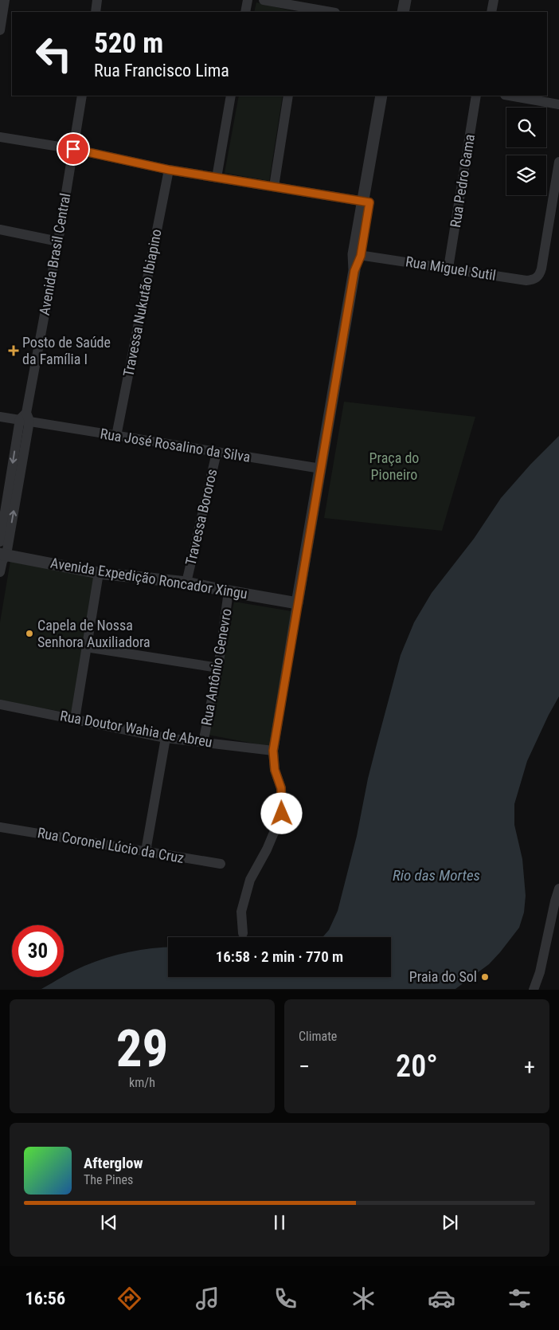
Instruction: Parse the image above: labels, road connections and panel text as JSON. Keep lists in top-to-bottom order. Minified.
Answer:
{"streets":{"street":["Rua Pedro Gama","Avenida Brasil Central","Rua Miguel Sutil","Travessa Nukutão Ibiapino","Rua José Rosalino da Silva","Travessa Bororos","Avenida Expedição Roncador Xingu","Rua Antônio Genevro","Rua Doutor Wahia de Abreu","Rua Coronel Lúcio da Cruz"]},"crossings":[["Rua Pedro Gama","Rua Miguel Sutil"],["Avenida Brasil Central","Rua José Rosalino da Silva"],["Avenida Brasil Central","Avenida Expedição Roncador Xingu"],["Travessa Nukutão Ibiapino","Rua José Rosalino da Silva"],["Rua José Rosalino da Silva","Travessa Bororos"],["Travessa Bororos","Avenida Expedição Roncador Xingu"],["Avenida Expedição Roncador Xingu","Rua Antônio Genevro"],["Rua Antônio Genevro","Rua Doutor Wahia de Abreu"]],"water":["Rio das Mortes"],"parks":["Praça do Pioneiro"],"places":{"health":["Posto de Saúde da Família I"],"other":["Capela de Nossa Senhora Auxiliadora","Praia do Sol"]},"page":{"turn":["520 m","Rua Francisco Lima"],"limit":"30","trip":"16:58 · 2 min · 770 m","tile":[["29","km/h"],"Climate"],"heat":["−","20°","+"],"song":["Afterglow","The Pines"],"tabs":"16:56"}}
